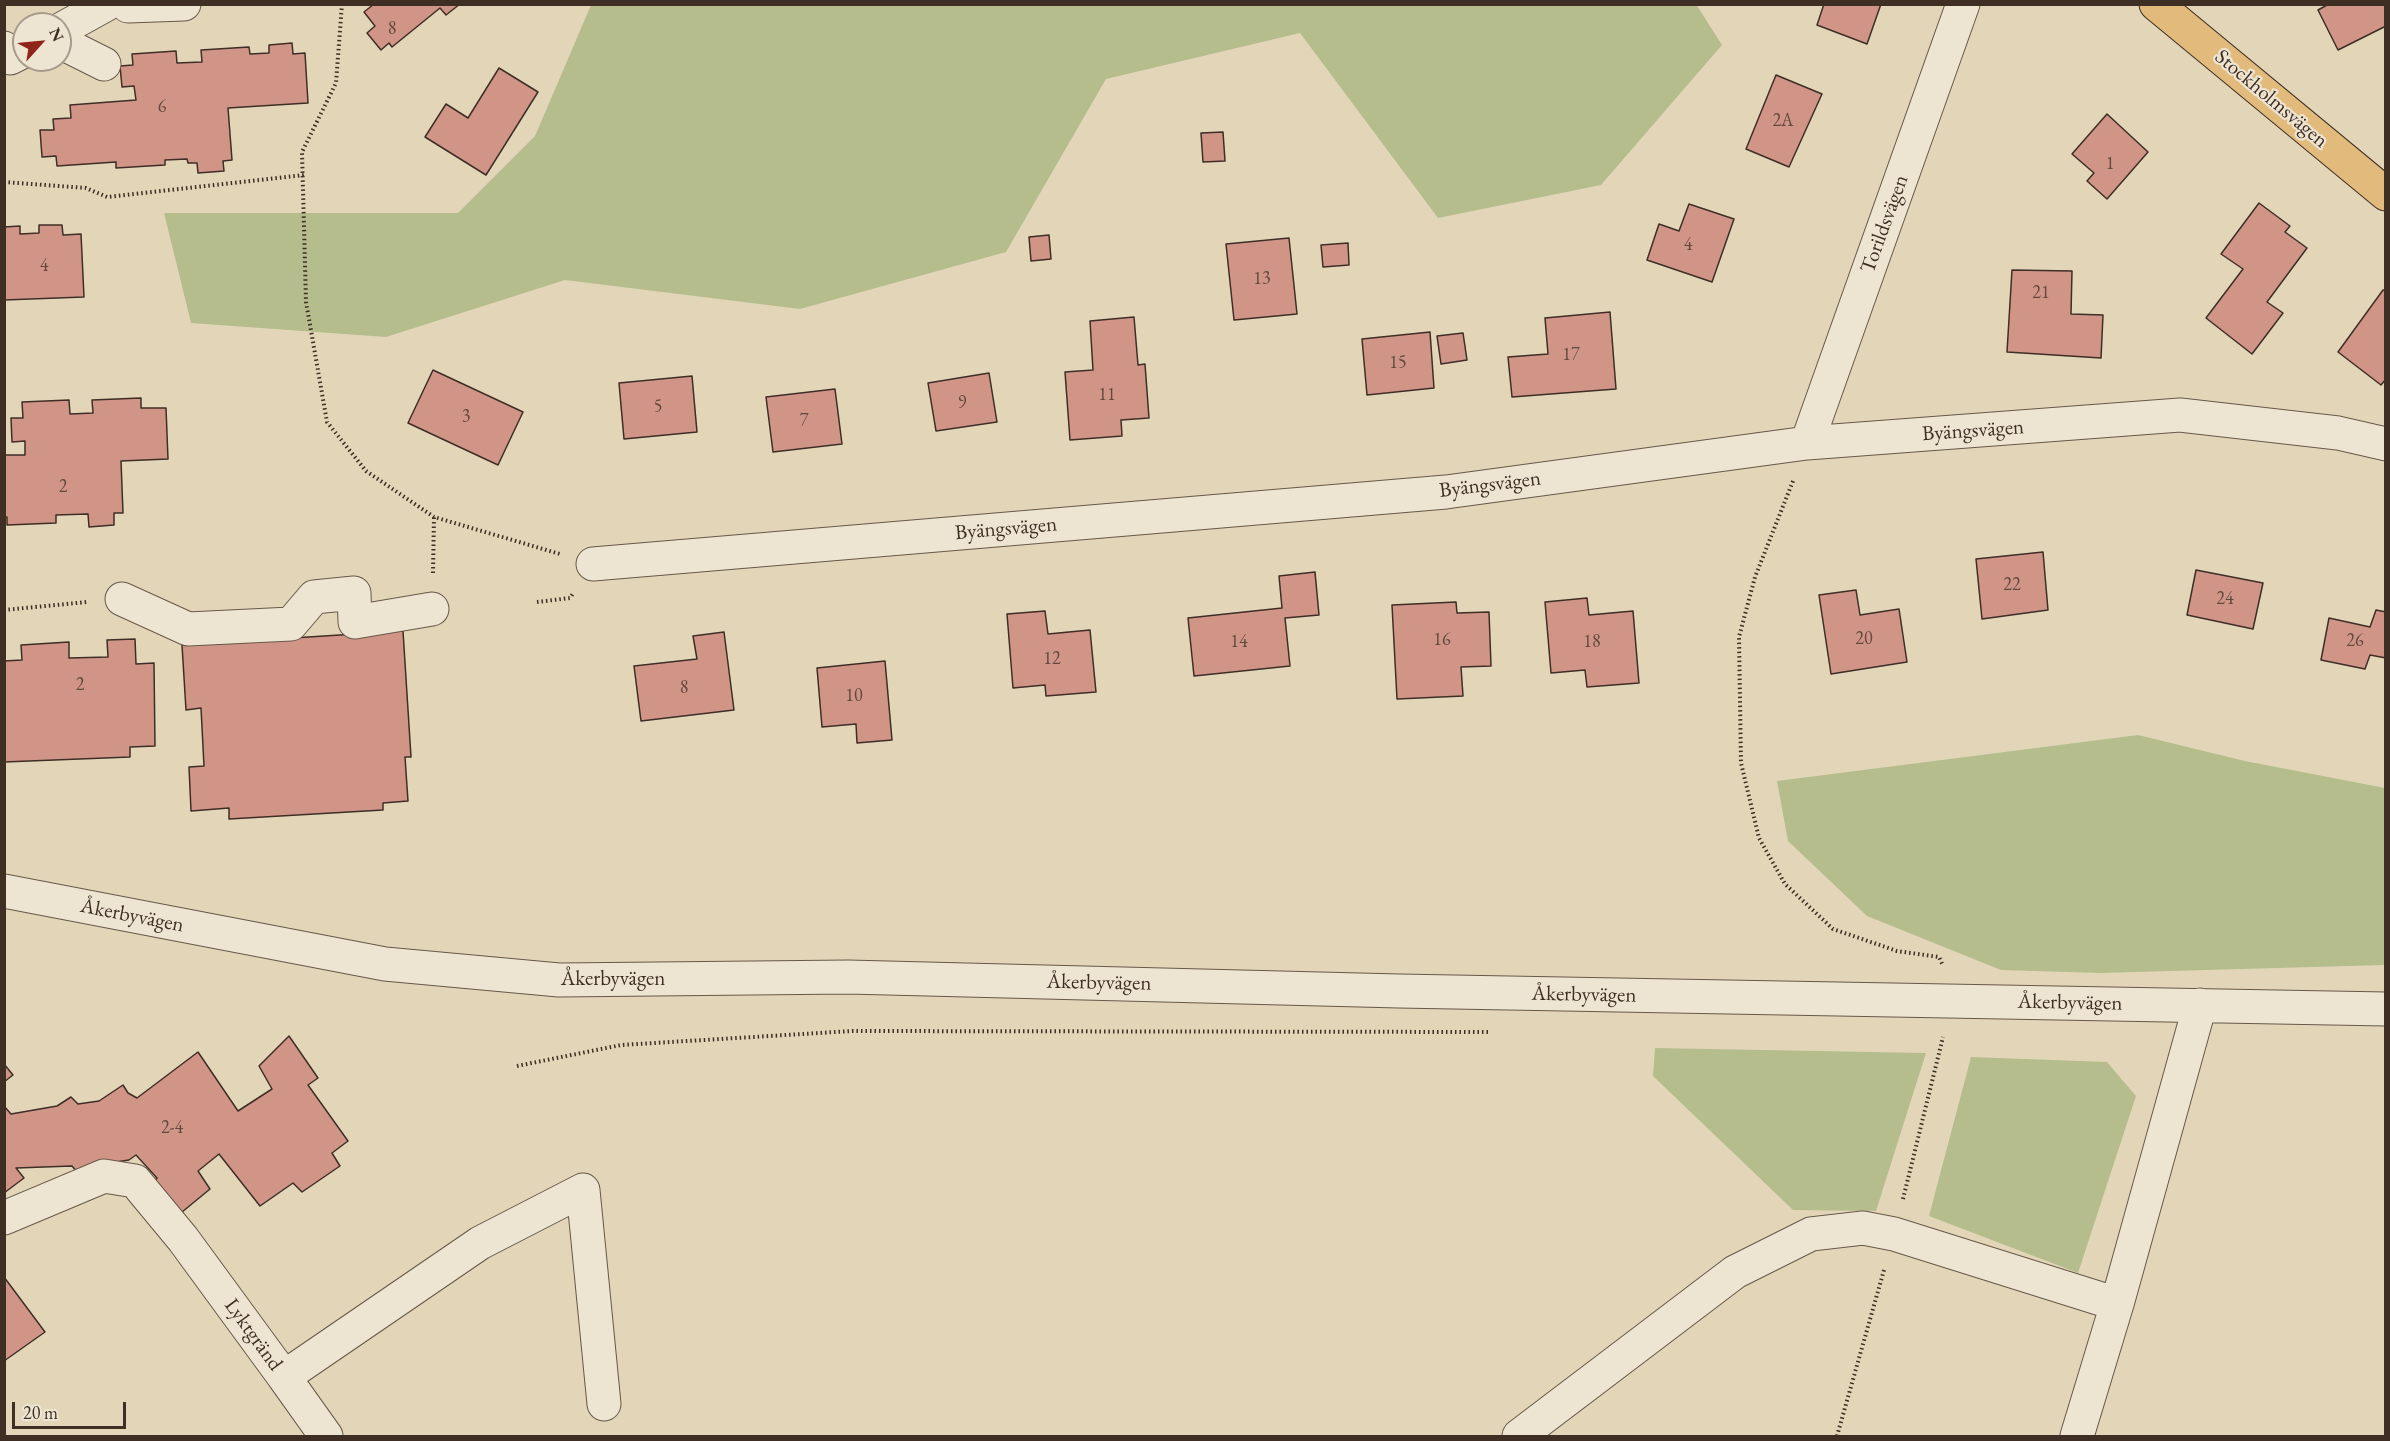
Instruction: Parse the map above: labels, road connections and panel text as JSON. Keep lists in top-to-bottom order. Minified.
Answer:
{"streets":{"main road":["Stockholmsvägen"],"street":["Torildsvägen","Byängsvägen","Åkerbyvägen","Lyktgränd"]},"crossings":[["Torildsvägen","Byängsvägen"]],"house_numbers":["8","6","2A","1","4","4","13","21","17","15","11","9","5","3","7","2","22","24","20","16","26","14","18","12","2","8","10","2-4"],"scale_bar":"20 m","north":"top right"}
